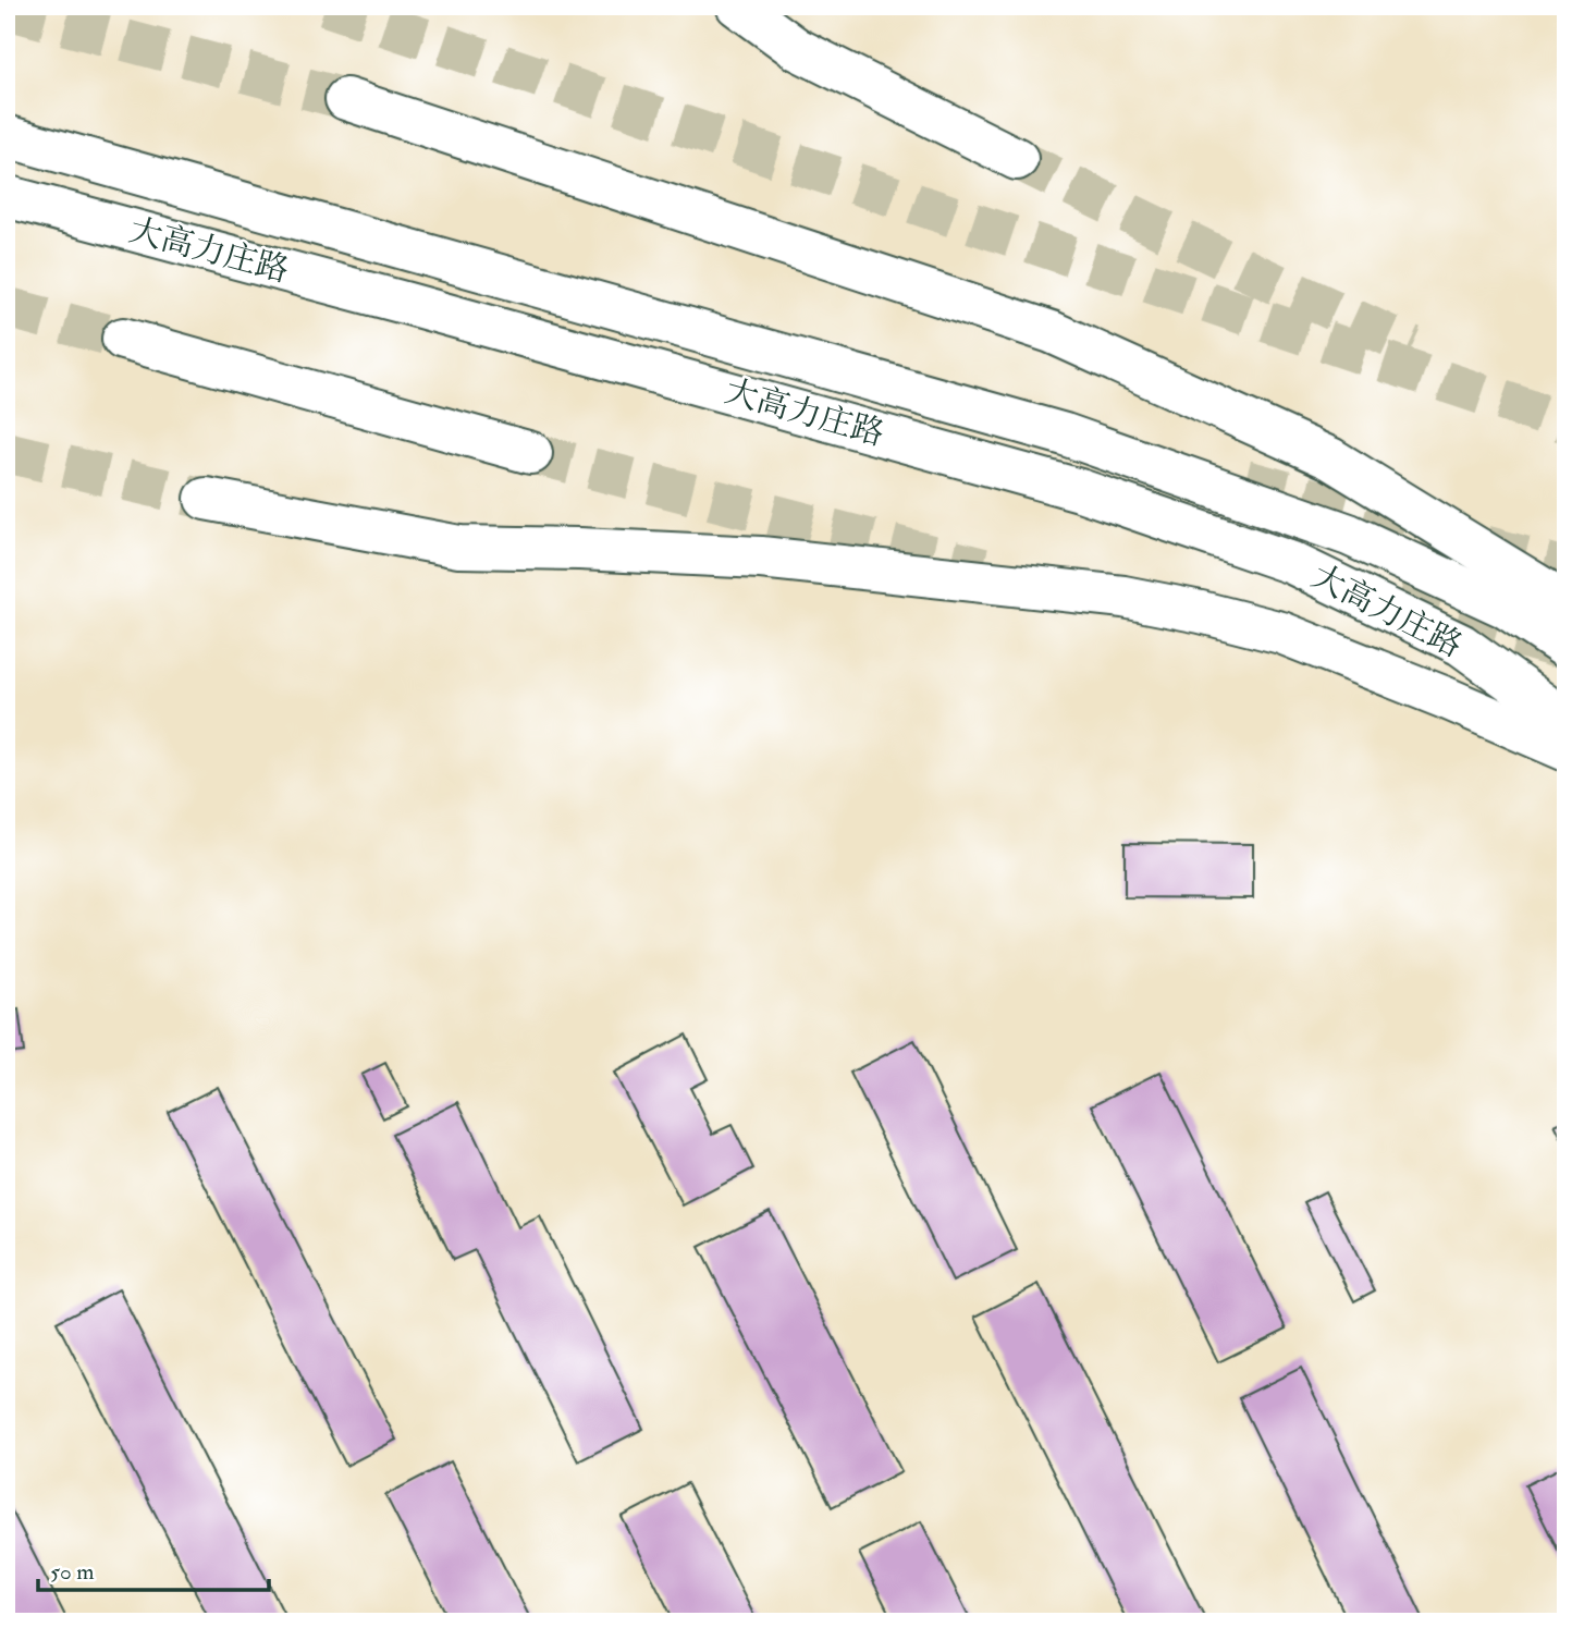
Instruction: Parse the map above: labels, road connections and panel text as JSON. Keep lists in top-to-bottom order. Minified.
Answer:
{"streets":{"main road":["大高力庄路"]},"scale_bar":"50 m"}
